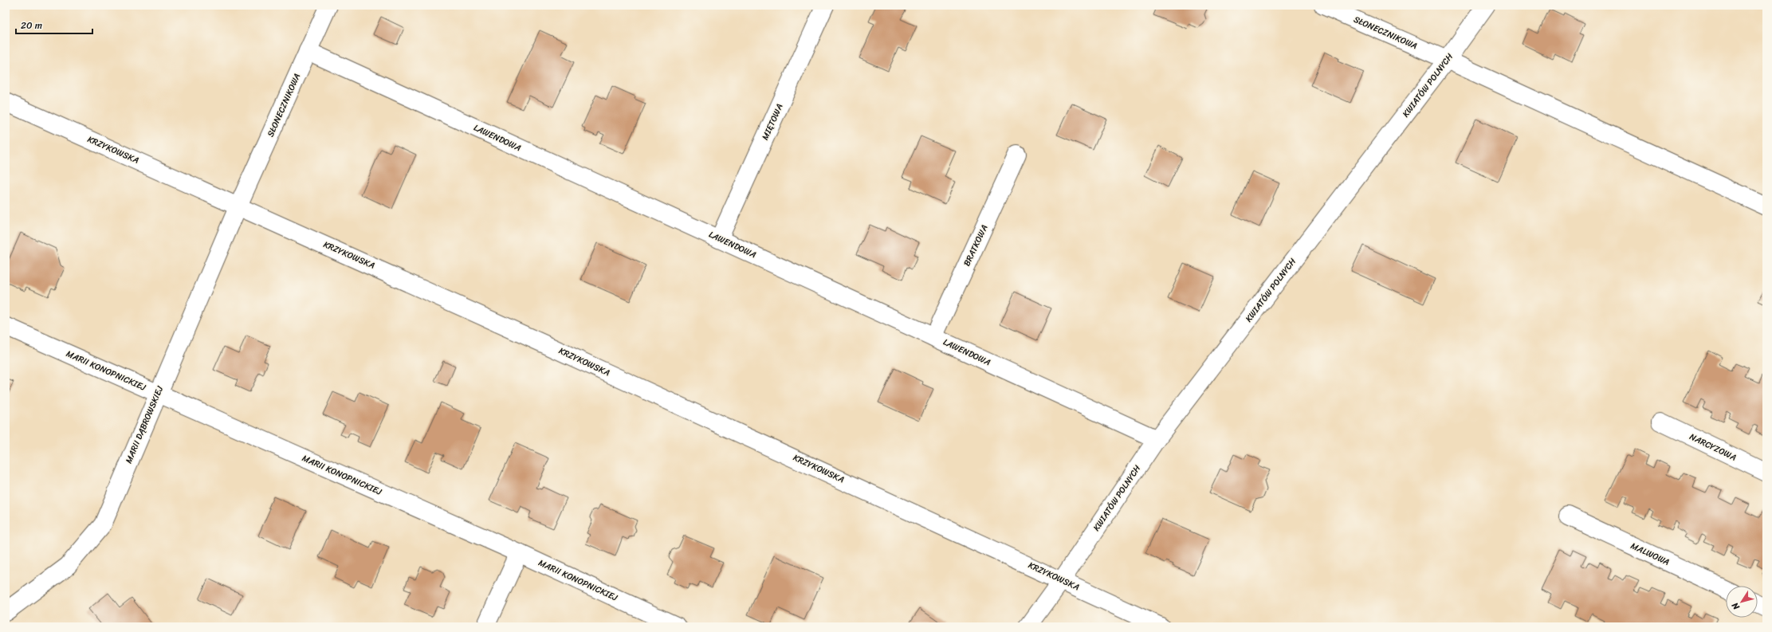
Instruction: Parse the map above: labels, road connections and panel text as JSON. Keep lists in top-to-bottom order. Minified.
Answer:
{"streets":{"street":["SŁONECZNIKOWA","KWIATÓW POLNYCH","MIĘTOWA","LAWENDOWA","KRZYKOWSKA","BRATKOWA","MARII KONOPNICKIEJ","MARII DĄBROWSKIEJ","NARCYZOWA","MALWOWA"]},"crossings":[["SŁONECZNIKOWA","KWIATÓW POLNYCH"],["SŁONECZNIKOWA","LAWENDOWA"],["SŁONECZNIKOWA","KRZYKOWSKA"],["SŁONECZNIKOWA","MARII DĄBROWSKIEJ"],["KWIATÓW POLNYCH","LAWENDOWA"],["KWIATÓW POLNYCH","KRZYKOWSKA"],["MIĘTOWA","LAWENDOWA"],["LAWENDOWA","BRATKOWA"],["KRZYKOWSKA","MARII DĄBROWSKIEJ"],["MARII KONOPNICKIEJ","MARII DĄBROWSKIEJ"]],"scale_bar":"20 m","north":"bottom left"}
